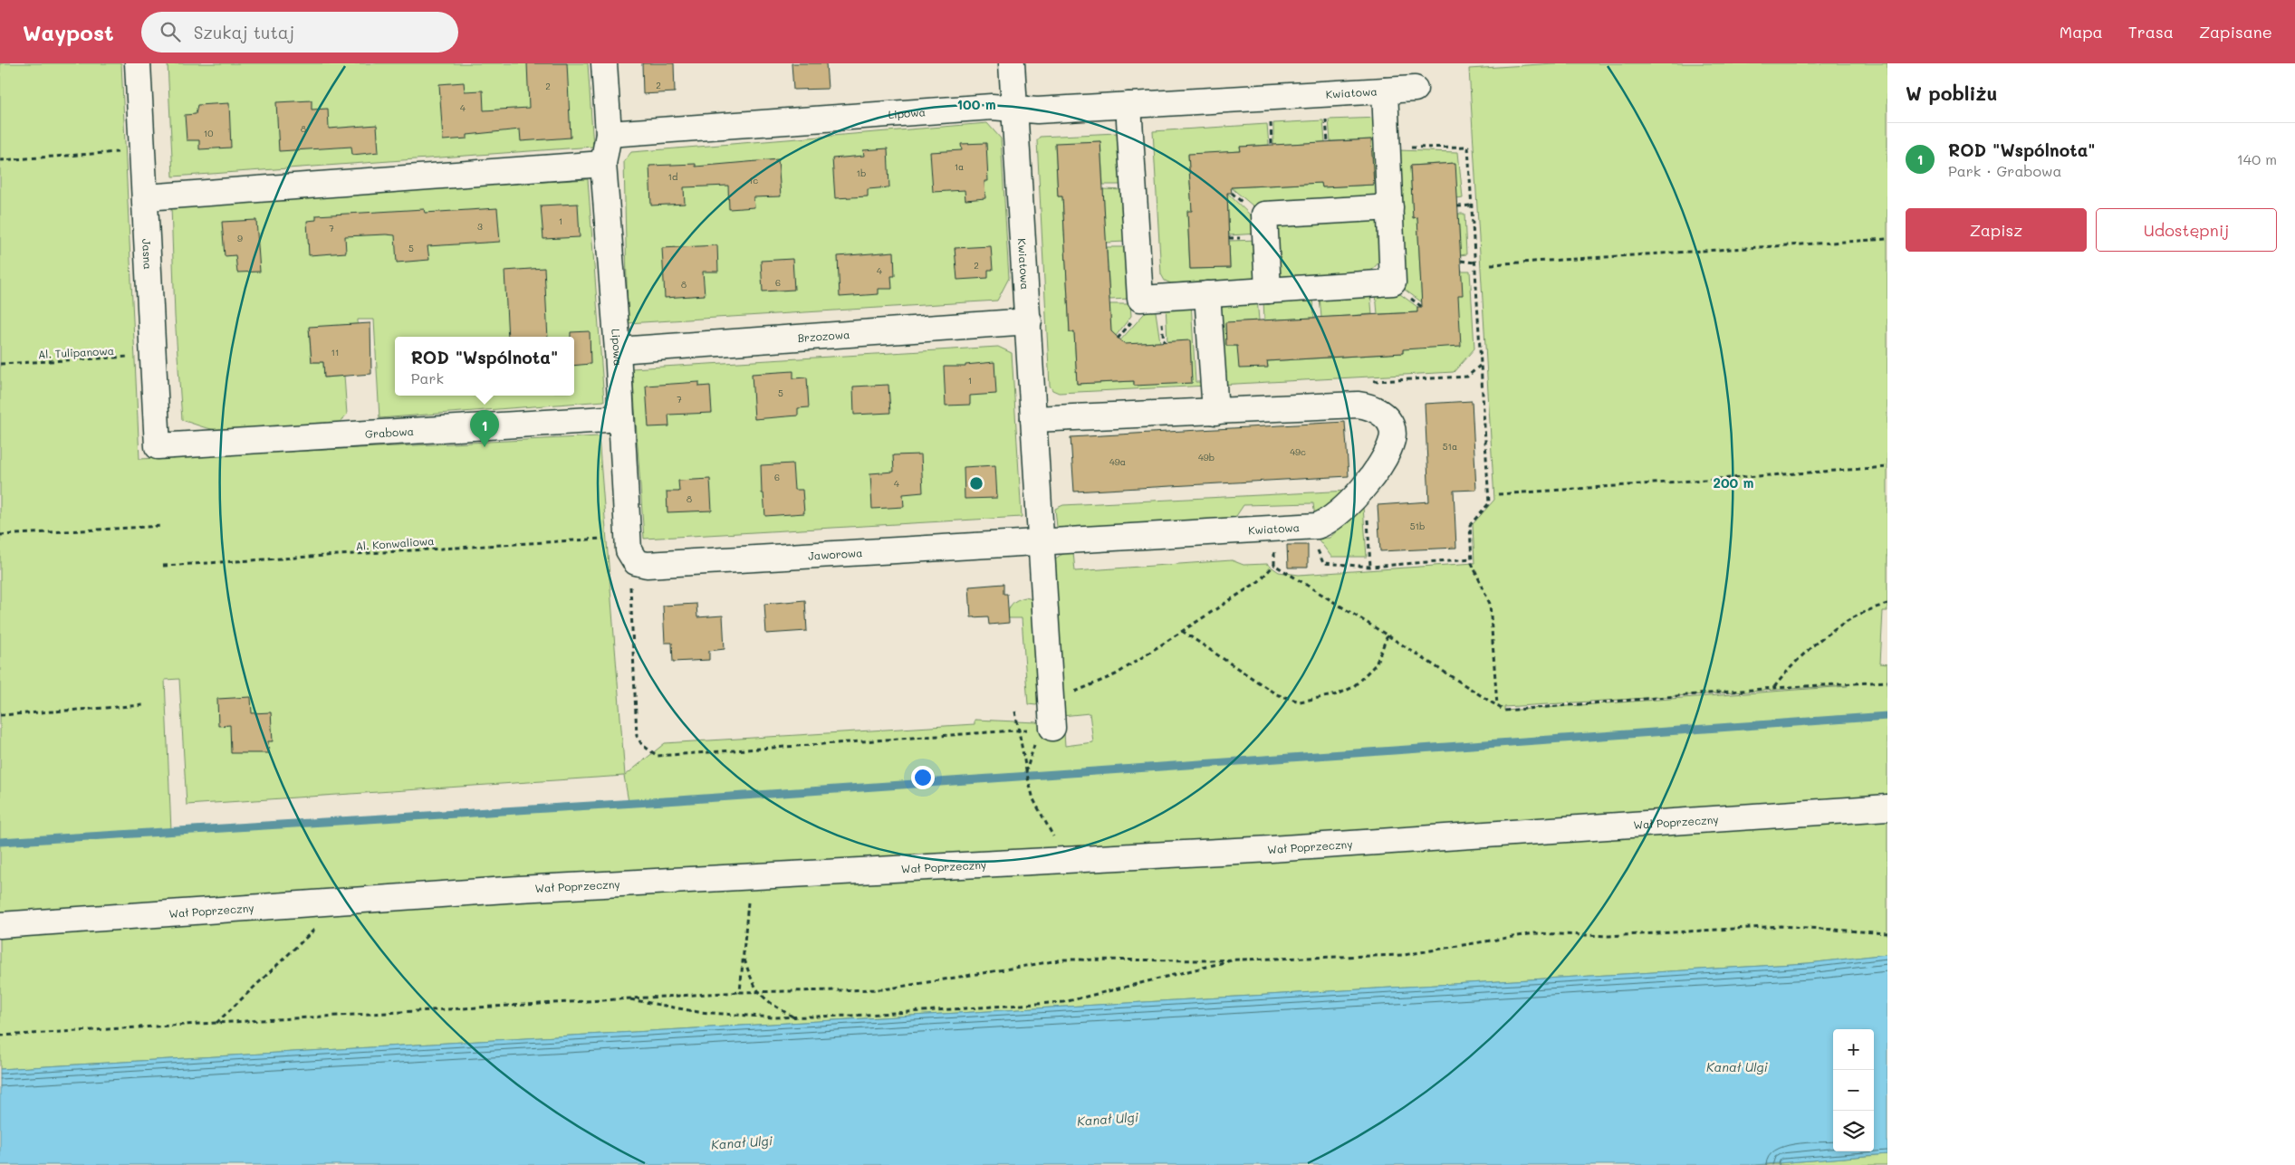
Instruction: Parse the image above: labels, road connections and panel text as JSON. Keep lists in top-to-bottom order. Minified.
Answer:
{"streets":{"street":["Kwiatowa","Lipowa","Jasna","Brzozowa","Grabowa","Jaworowa","Wał Poprzeczny"],"path":["Al. Tulipanowa","Al. Konwaliowa"]},"crossings":[["Kwiatowa","Lipowa"],["Kwiatowa","Brzozowa"],["Kwiatowa","Jaworowa"],["Lipowa","Brzozowa"],["Lipowa","Grabowa"],["Lipowa","Al. Konwaliowa"],["Lipowa","Jaworowa"],["Jasna","Al. Tulipanowa"],["Jasna","Grabowa"],["Al. Konwaliowa","Jaworowa"]],"water":["Kanał Ulgi"],"house_numbers":["2","2","4","8","10","1a","1b","1d","1c","1","3","7","9","5","2","4","6","8","11","1","5","7","51a","49c","49b","49a","6","4","8","51b"],"page":{"header":"Waypost","search":"Szukaj tutaj","nav":["Mapa","Trasa","Zapisane"],"heading":"W pobliżu","list":[{"mark":"1","name":"ROD \"Wspólnota\"","note":"Park · Grabowa","value":"140 m"}],"buttons":["Zapisz","Udostępnij"],"popup":["ROD \"Wspólnota\"","Park"],"pins":"1","map_buttons":["+","−"]},"rings":["100 m","200 m"]}
